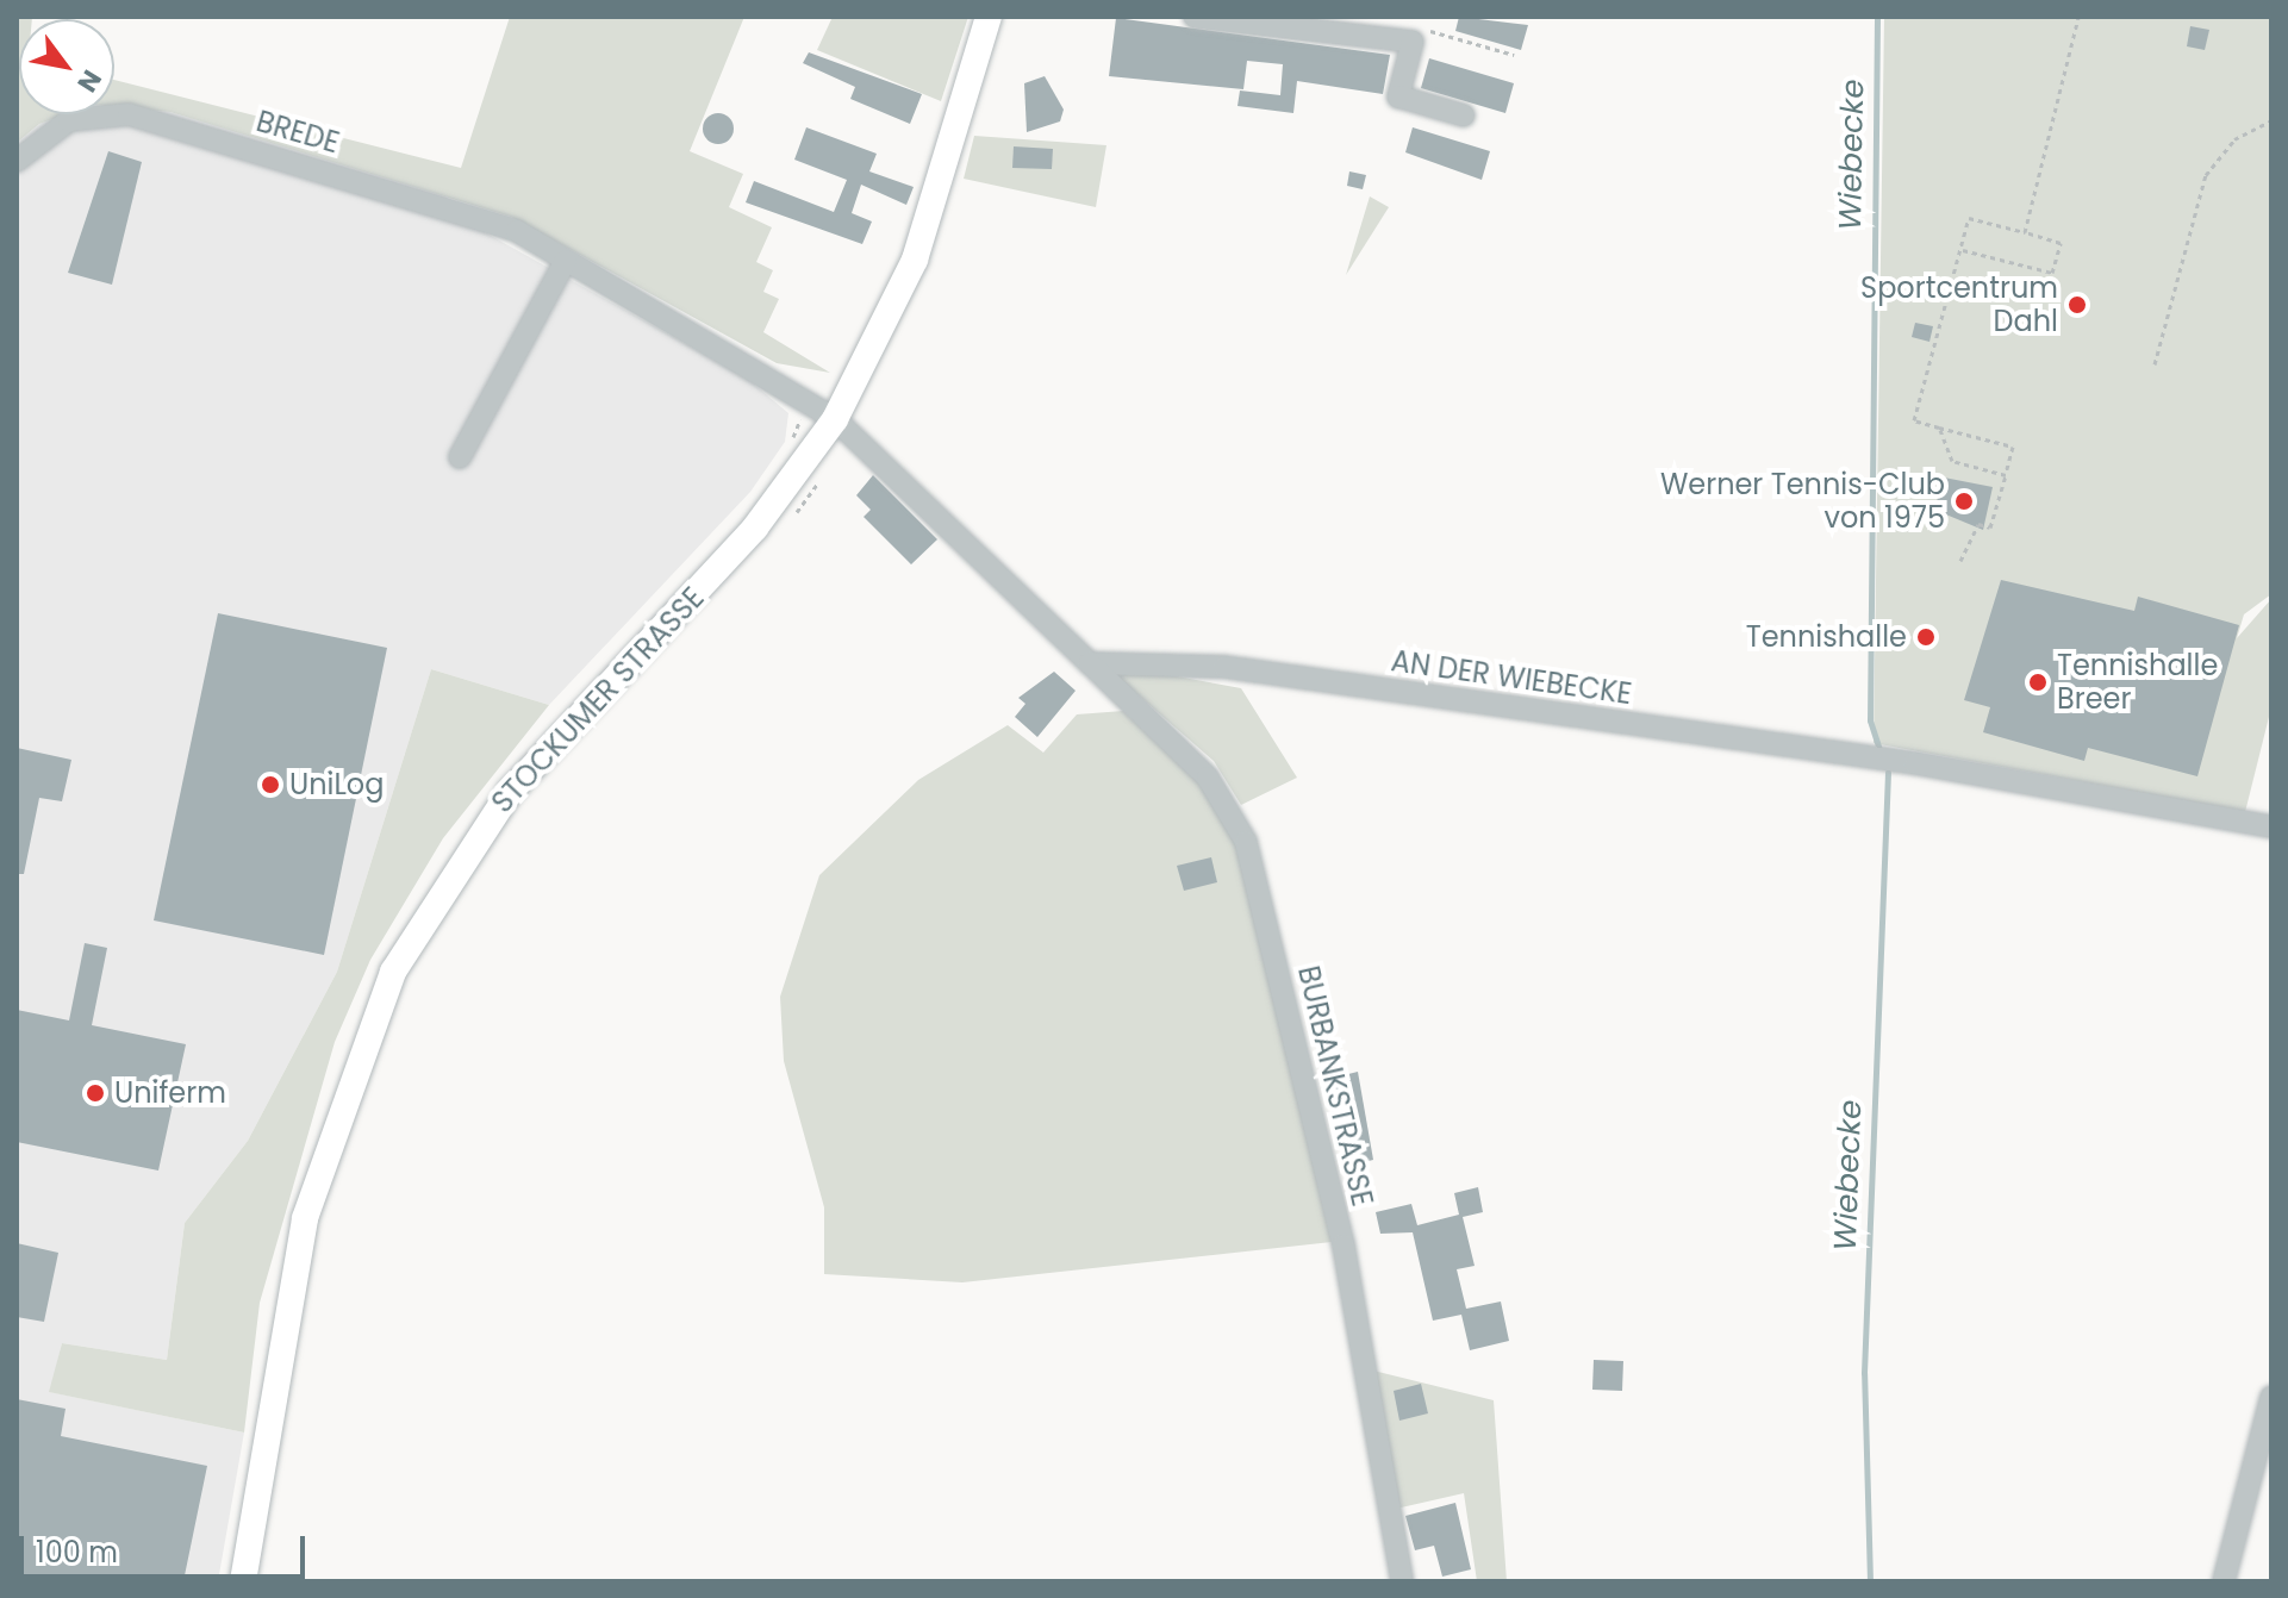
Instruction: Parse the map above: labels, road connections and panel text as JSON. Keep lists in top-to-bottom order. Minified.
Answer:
{"streets":{"main road":["STOCKUMER STRASSE"],"street":["BREDE","AN DER WIEBECKE","BURBANKSTRASSE"]},"crossings":[["BREDE","STOCKUMER STRASSE"],["AN DER WIEBECKE","BURBANKSTRASSE"]],"water":["Wiebecke"],"places":["Sportcentrum Dahl","Werner Tennis-Club von 1975","Tennishalle","Tennishalle Breer","UniLog","Uniferm"],"scale_bar":"100 m","north":"bottom right"}
